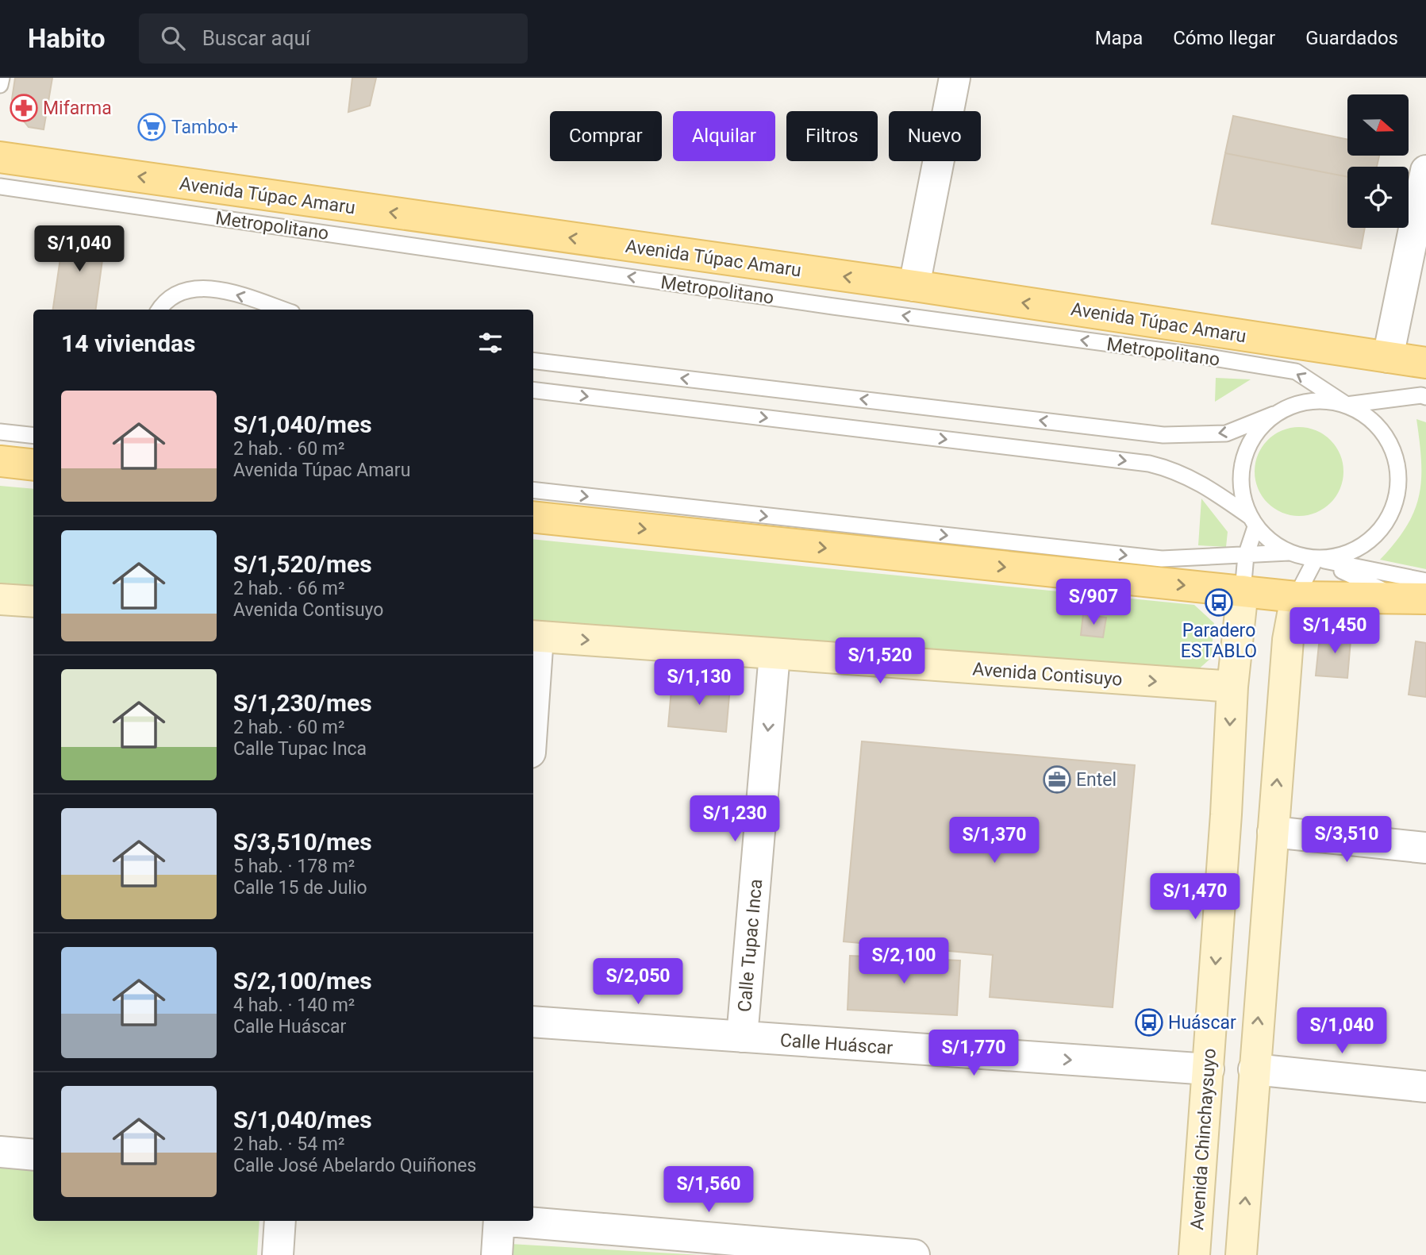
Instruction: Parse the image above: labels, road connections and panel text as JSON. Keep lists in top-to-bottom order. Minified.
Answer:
{"streets":{"main road":["Avenida Túpac Amaru","Avenida Contisuyo","Avenida Chinchaysuyo"],"street":["Calle Tupac Inca","Calle Huáscar"],"lane":["Metropolitano"]},"crossings":[["Avenida Contisuyo","Calle Tupac Inca"],["Avenida Contisuyo","Avenida Chinchaysuyo"],["Calle Tupac Inca","Calle Huáscar"],["Calle Huáscar","Avenida Chinchaysuyo"]],"one_way":["Calle Tupac Inca"],"places":{"pharmacy":["Mifarma"],"supermarket":["Tambo+"],"bus stop":["Paradero ESTABLO","Huáscar"],"office":["Entel"]},"north":"right","page":{"header":"Habito","search":"Buscar aquí","nav":["Mapa","Cómo llegar","Guardados"],"chip":["Comprar","Alquilar","Filtros","Nuevo"],"price":["S/1,040","S/907","S/1,450","S/1,520","S/1,130","S/1,230","S/3,510","S/1,370","S/1,470","S/2,100","S/2,050","S/1,040","S/1,770","S/1,560"],"heading":"14 viviendas","list":[{"name":"S/1,040/mes","note":"2 hab. · 60 m² · Avenida Túpac Amaru"},{"name":"S/1,520/mes","note":"2 hab. · 66 m² · Avenida Contisuyo"},{"name":"S/1,230/mes","note":"2 hab. · 60 m² · Calle Tupac Inca"},{"name":"S/3,510/mes","note":"5 hab. · 178 m² · Calle 15 de Julio"},{"name":"S/2,100/mes","note":"4 hab. · 140 m² · Calle Huáscar"},{"name":"S/1,040/mes","note":"2 hab. · 54 m² · Calle José Abelardo Quiñones"}]}}
